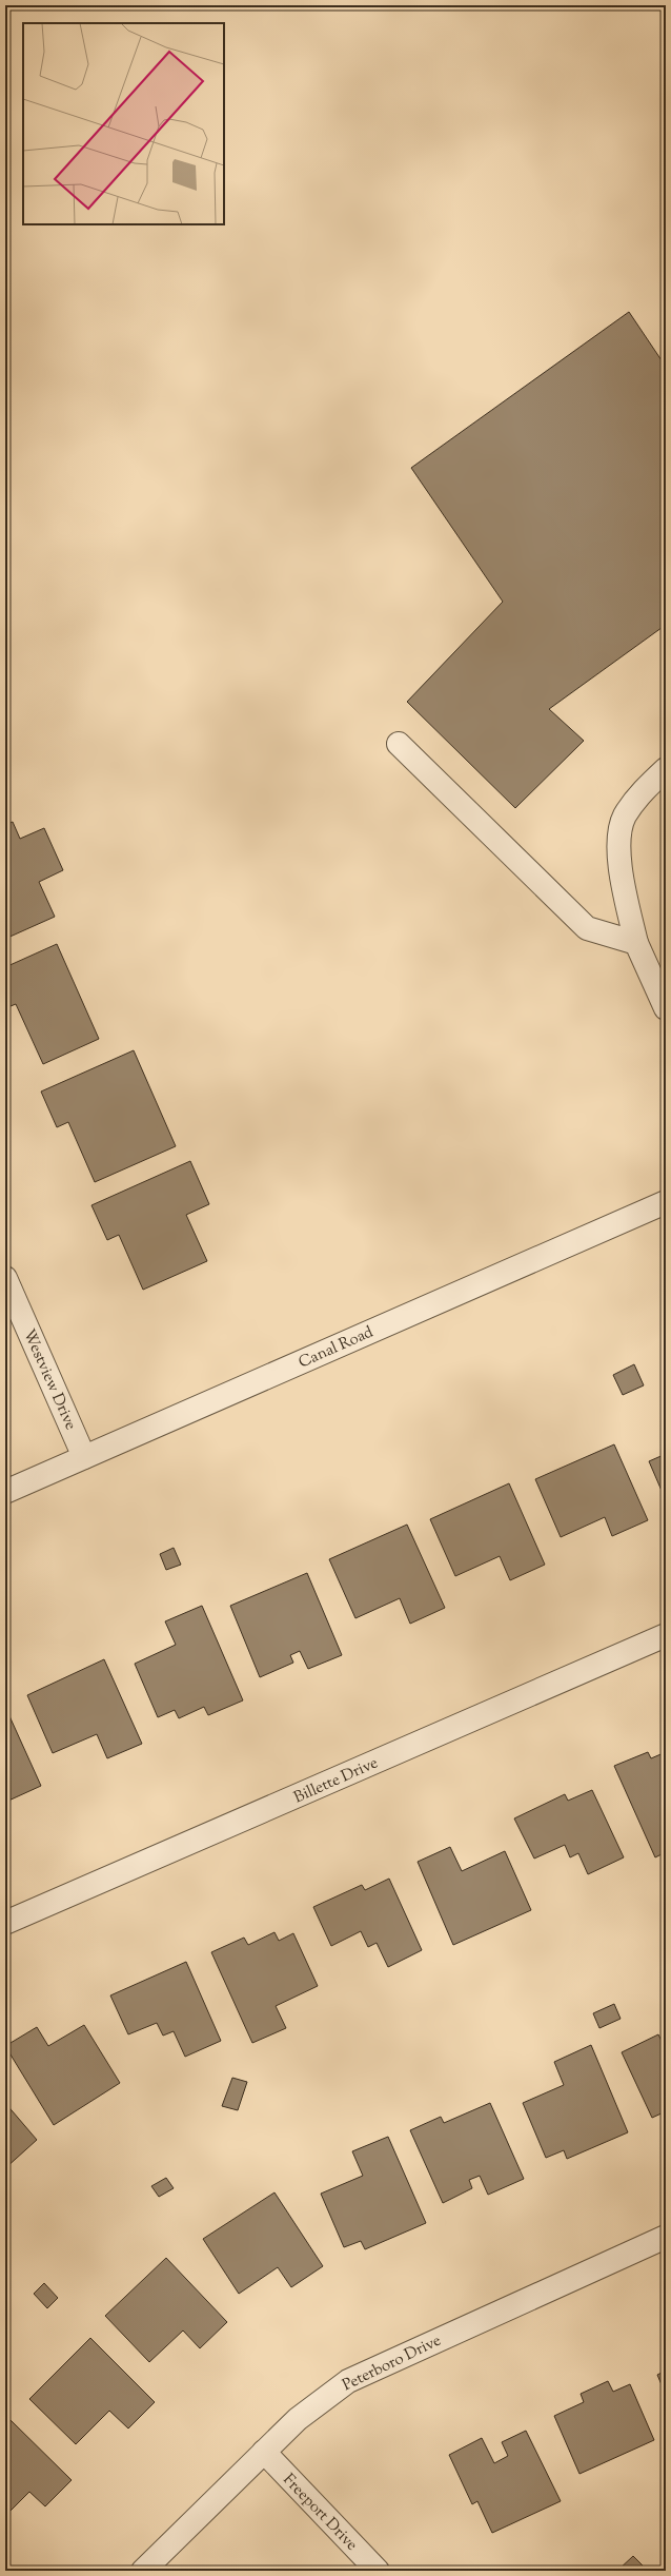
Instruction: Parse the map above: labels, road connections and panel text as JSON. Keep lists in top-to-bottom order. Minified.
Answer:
{"streets":{"street":["Canal Road","Westview Drive","Billette Drive","Peterboro Drive","Freeport Drive"]},"crossings":[["Canal Road","Westview Drive"],["Peterboro Drive","Freeport Drive"]]}
